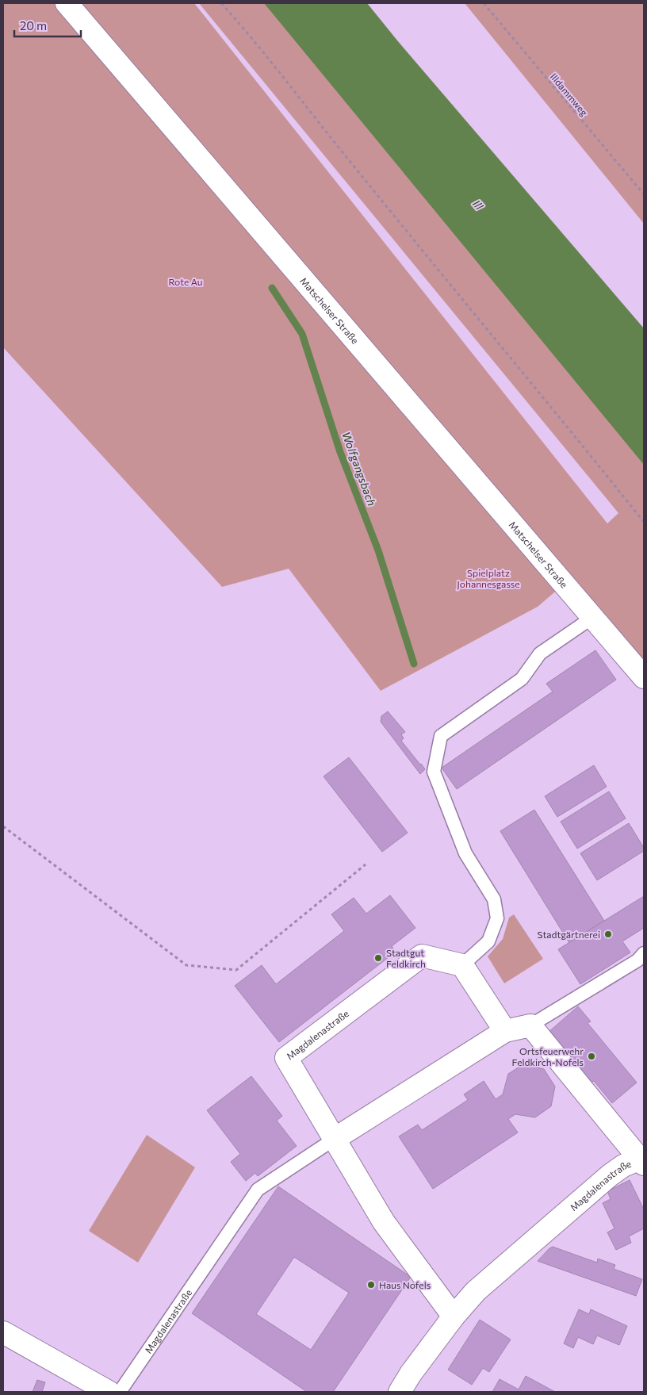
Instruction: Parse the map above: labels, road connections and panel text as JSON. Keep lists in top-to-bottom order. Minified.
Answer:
{"streets":{"street":["Matschelser Straße","Magdalenastraße"],"path":["Illdammweg"]},"water":["Ill","Wolfgangsbach"],"parks":["Rote Au","Spielplatz Johannesgasse"],"places":["Stadtgärtnerei","Stadtgut Feldkirch","Ortsfeuerwehr Feldkirch-Nofels","Haus Nofels"],"scale_bar":"20 m"}
